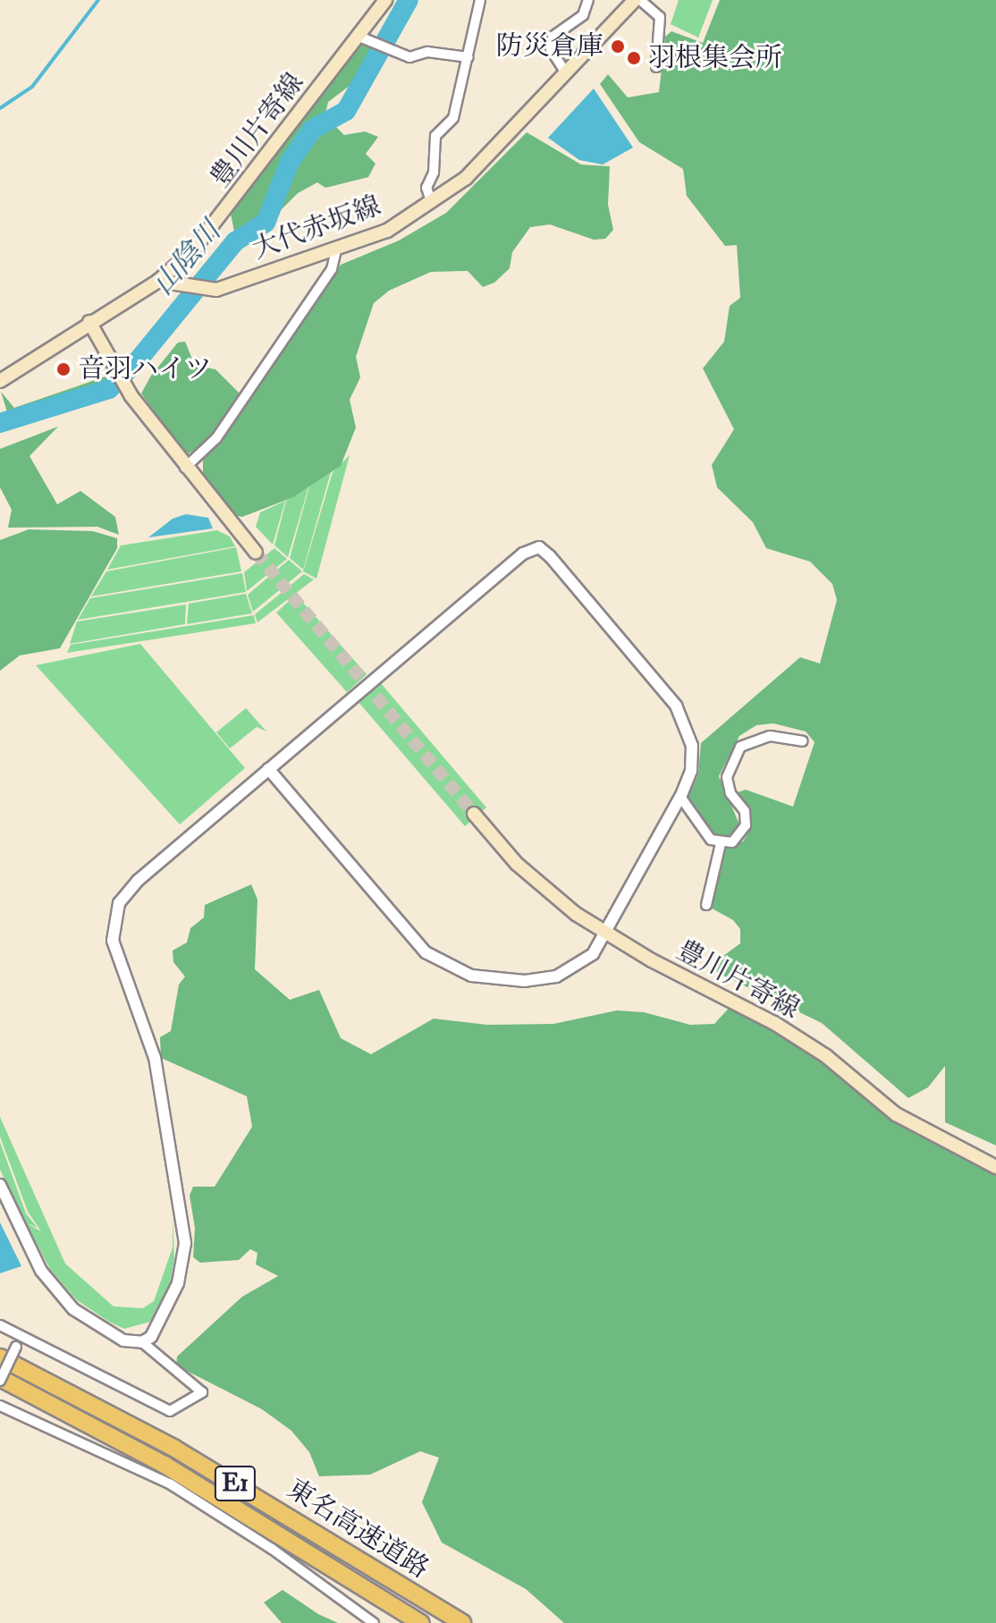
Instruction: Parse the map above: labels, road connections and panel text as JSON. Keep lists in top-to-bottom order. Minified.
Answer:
{"streets":{"highway":["E1","東名高速道路"],"main road":["豊川片寄線","大代赤坂線"]},"crossings":[["豊川片寄線","大代赤坂線"]],"water":["山陰川"],"places":["防災倉庫","羽根集会所","音羽ハイツ"]}
